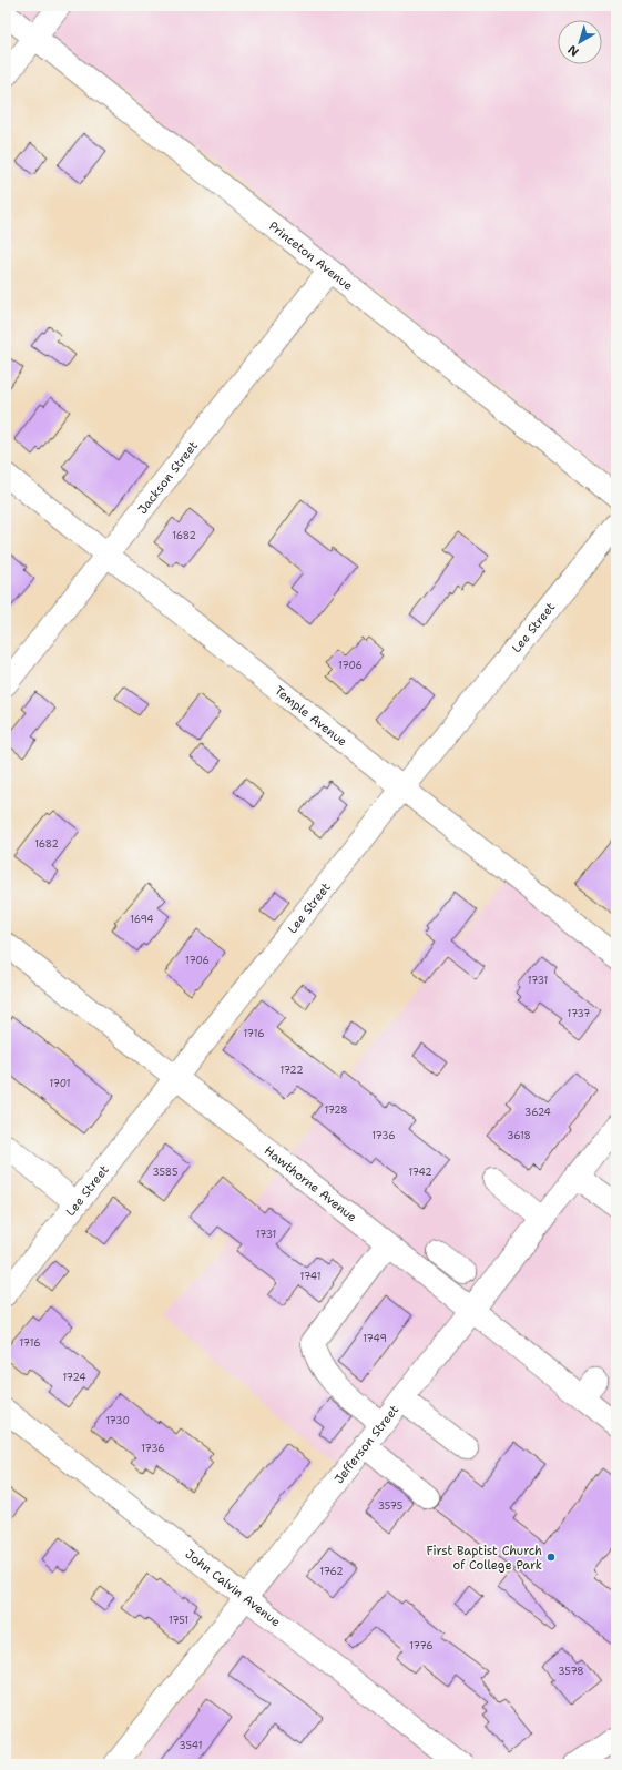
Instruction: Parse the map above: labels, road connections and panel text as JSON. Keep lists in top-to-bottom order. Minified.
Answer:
{"streets":{"street":["Princeton Avenue","Jackson Street","Lee Street","Temple Avenue","Hawthorne Avenue","Jefferson Street","John Calvin Avenue"]},"crossings":[["Princeton Avenue","Jackson Street"],["Jackson Street","Temple Avenue"],["Lee Street","Temple Avenue"],["Lee Street","Hawthorne Avenue"],["Hawthorne Avenue","Jefferson Street"],["Jefferson Street","John Calvin Avenue"]],"places":["First Baptist Church of College Park"],"house_numbers":["1682","1706","1682","1694","1706","1731","1737","1716","1722","1701","1728","3624","1736","3618","3585","1742","1731","1741","1749","1716","1724","1730","1736","3575","1762","1751","1776","3578","3541"],"north":"bottom left"}
